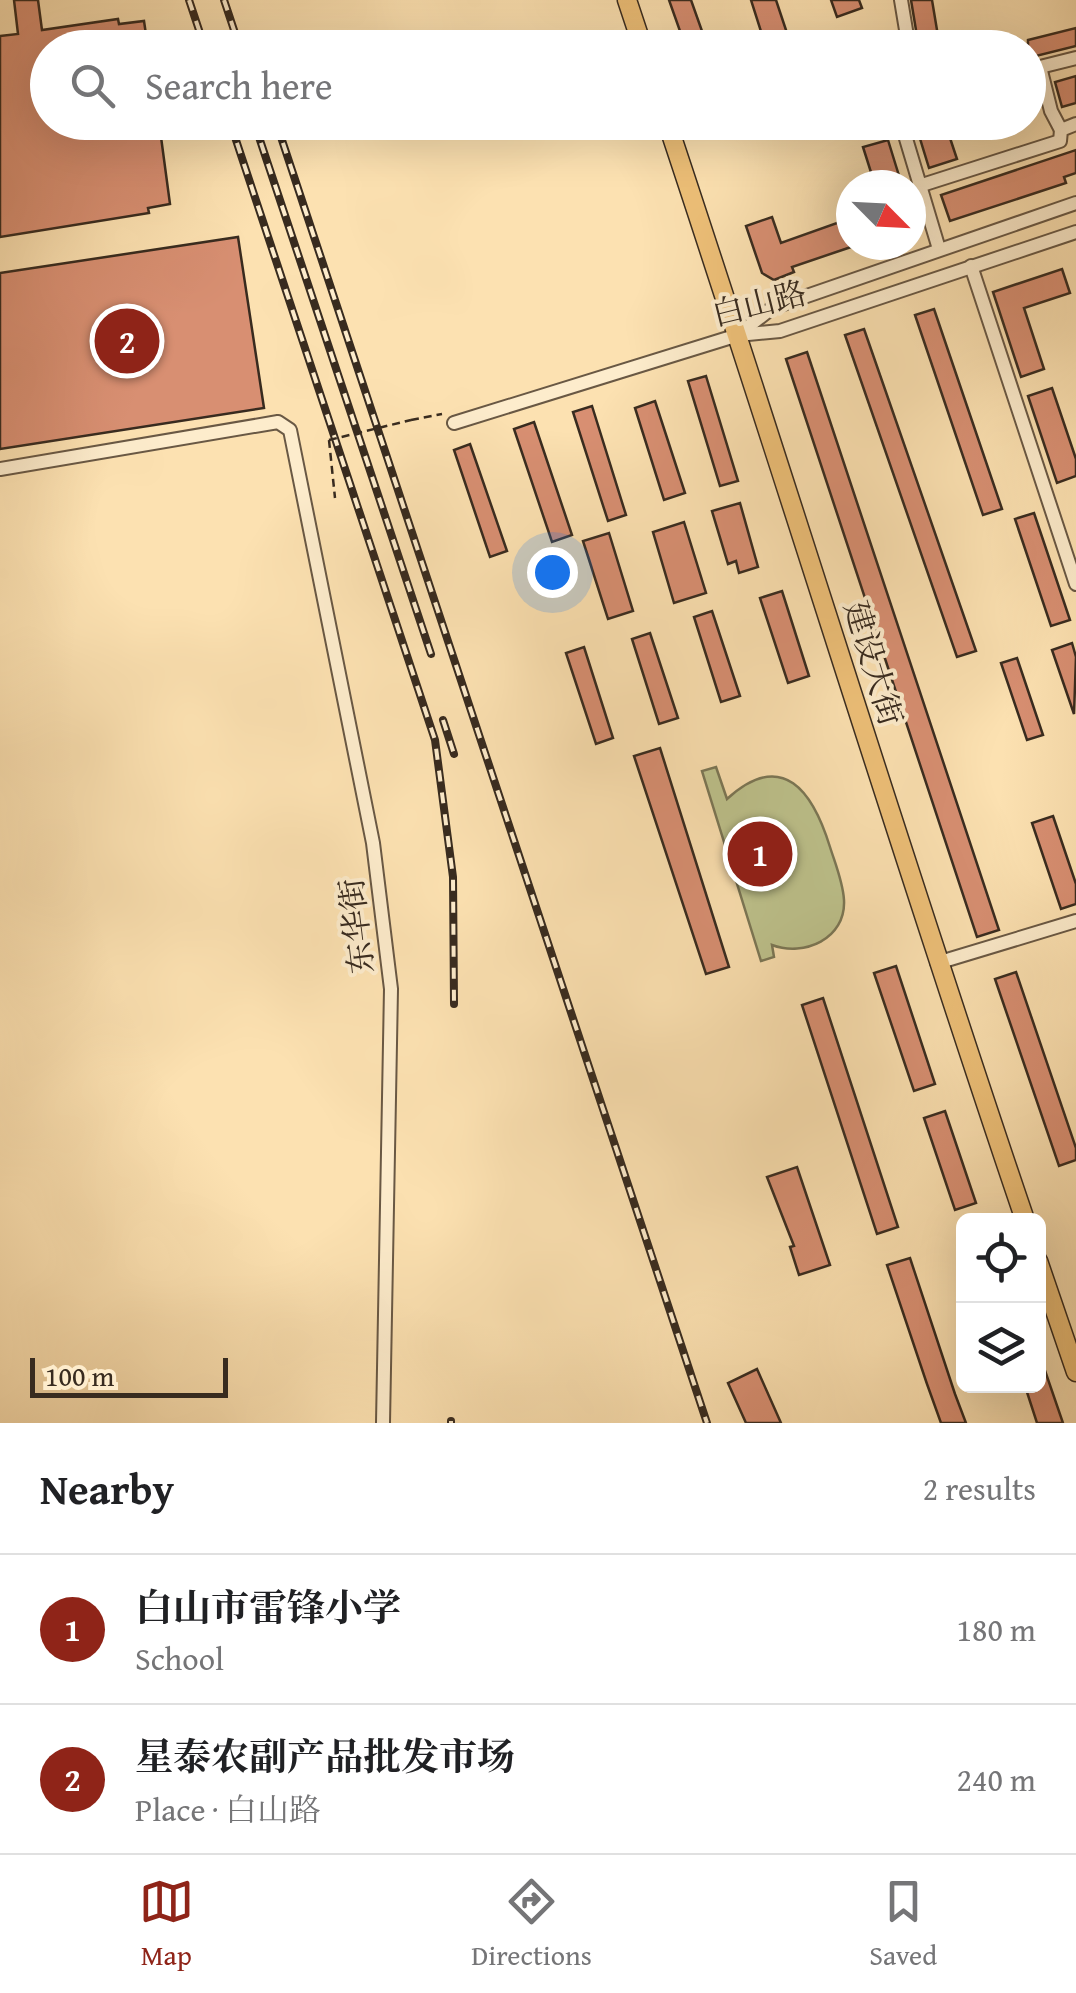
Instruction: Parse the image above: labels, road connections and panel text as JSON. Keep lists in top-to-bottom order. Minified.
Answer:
{"streets":{"main road":["建设大街"],"street":["白山路","东华街"]},"crossings":[["白山路","建设大街"]],"scale_bar":"100 m","north":"bottom right","page":{"search":"Search here","pins":["2","1"],"scale":"100 m","heading":["Nearby","2 results"],"list":[{"mark":"1","name":"白山市雷锋小学","note":"School","value":"180 m"},{"mark":"2","name":"星泰农副产品批发市场","note":"Place · 白山路","value":"240 m"}],"nav":["Map","Directions","Saved"]}}
